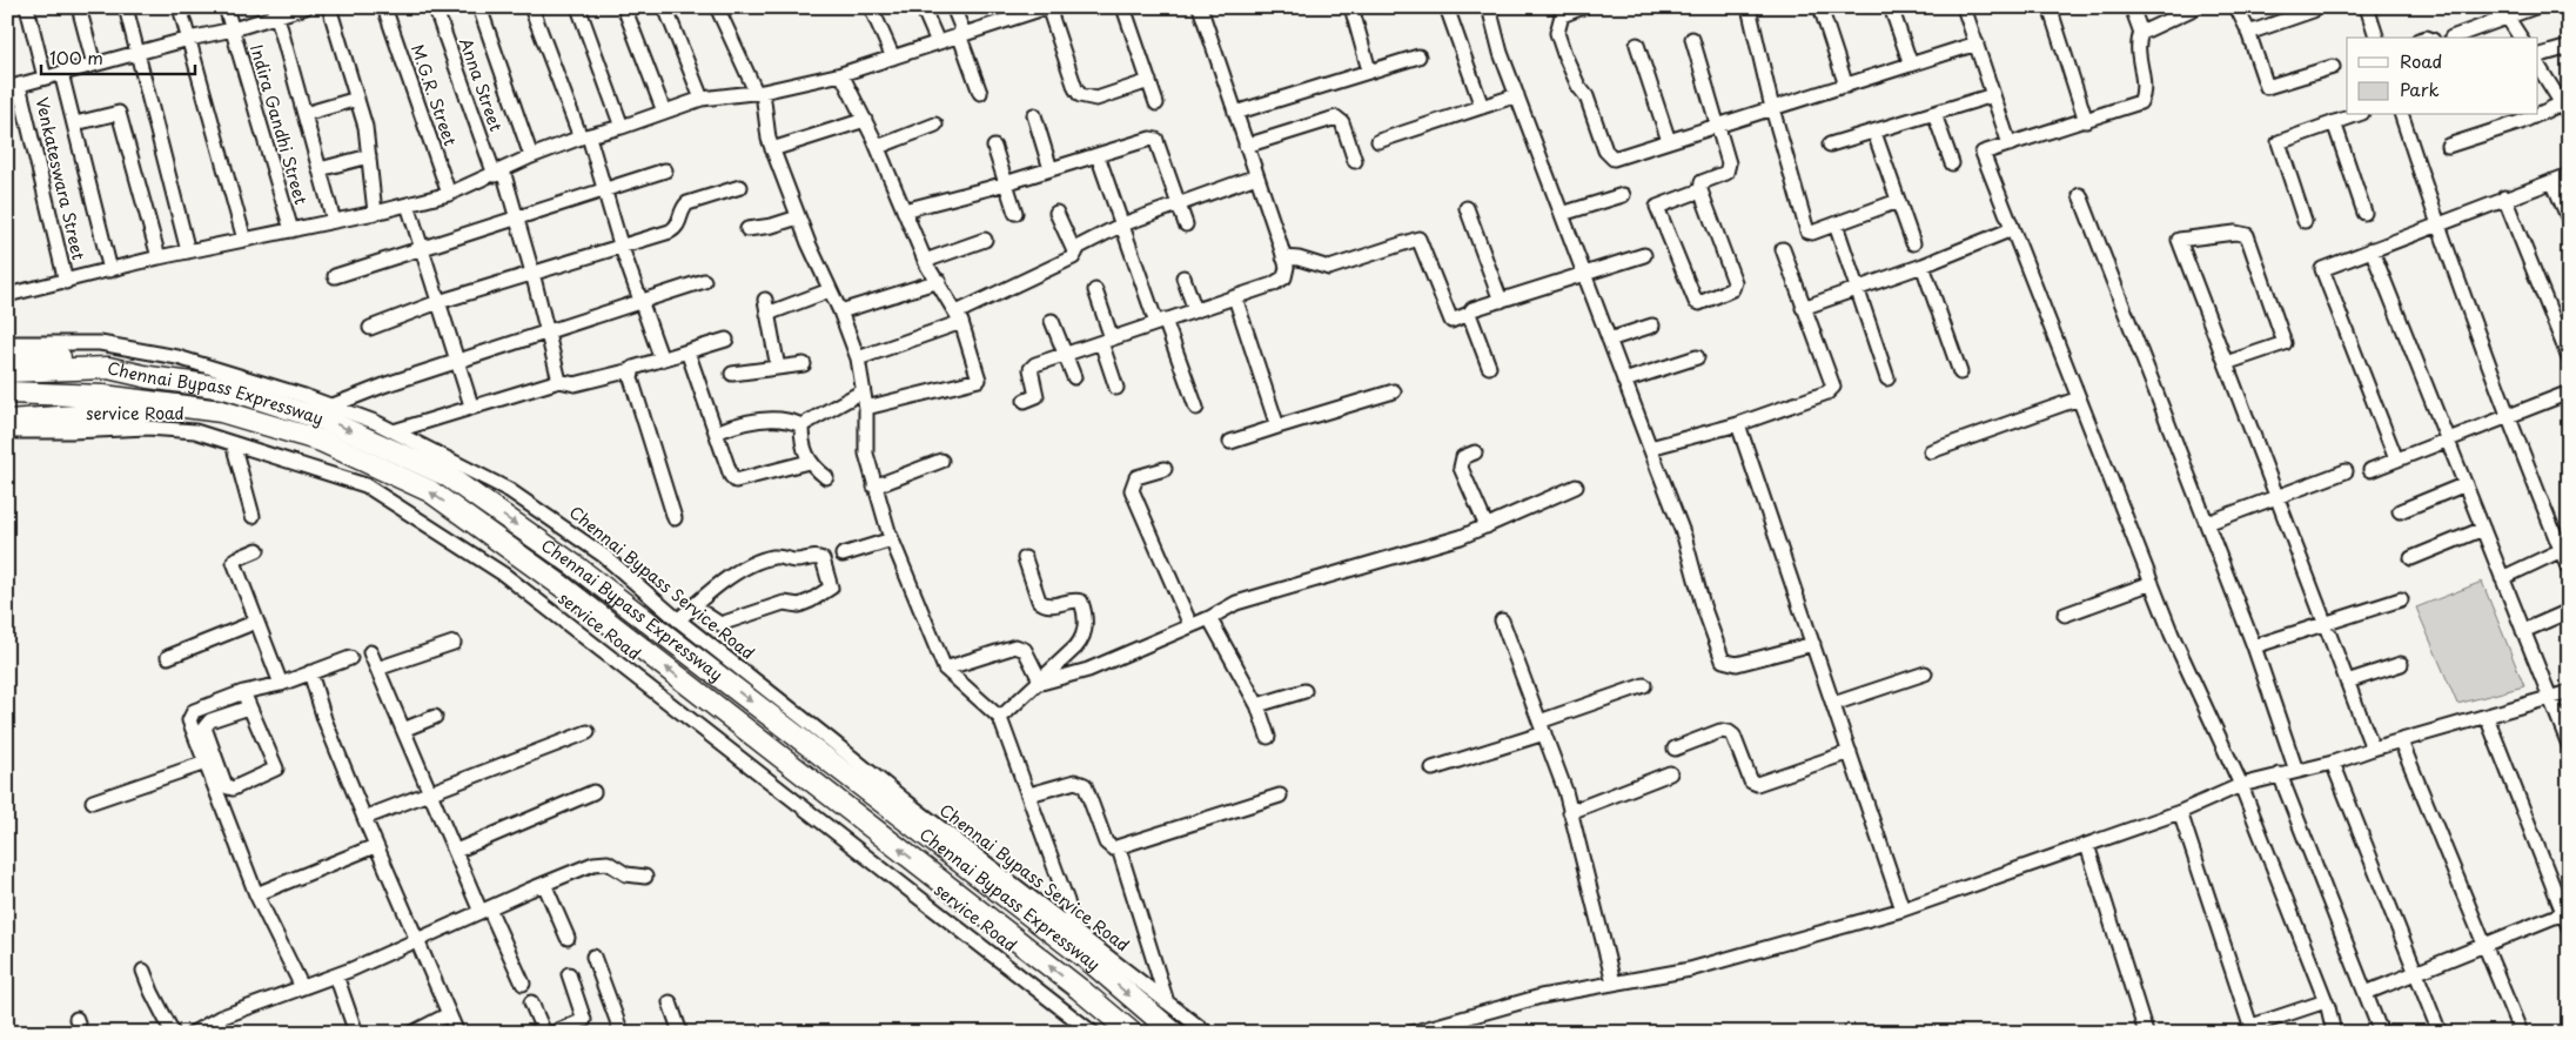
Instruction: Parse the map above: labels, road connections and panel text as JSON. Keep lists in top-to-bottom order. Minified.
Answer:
{"streets":{"highway":["Chennai Bypass Expressway"],"street":["Anna Street","M.G.R. Street","Indira Gandhi Street","Venkateswara Street","service Road","Chennai Bypass Service Road"]},"legend":["Road","Park"],"scale_bar":"100 m"}
